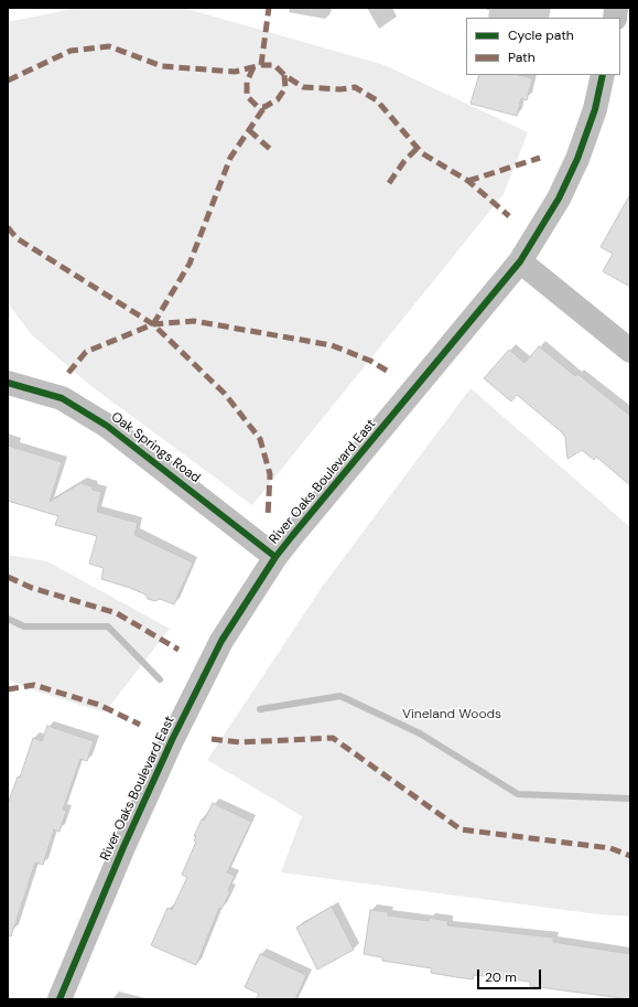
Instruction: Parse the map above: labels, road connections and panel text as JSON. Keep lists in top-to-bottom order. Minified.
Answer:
{"streets":{"street":["Oak Springs Road","River Oaks Boulevard East"]},"crossings":[["Oak Springs Road","River Oaks Boulevard East"]],"parks":["Vineland Woods"],"legend":["Cycle path","Path"],"scale_bar":"20 m"}
